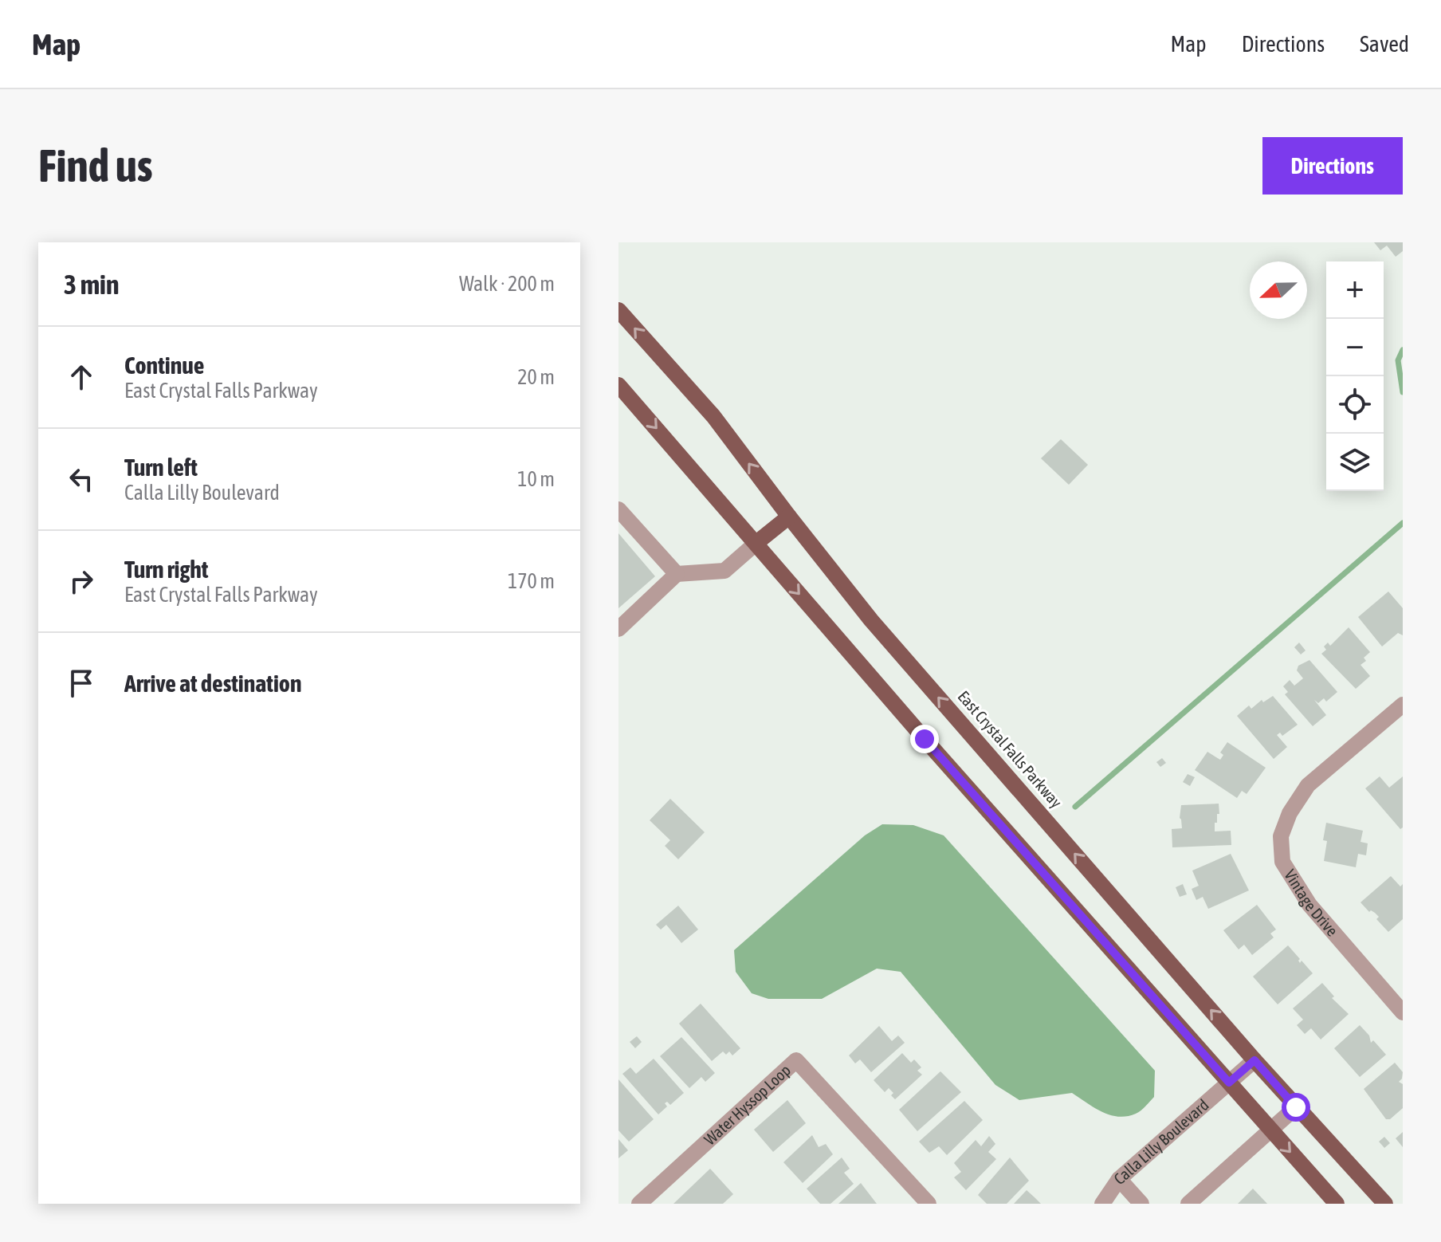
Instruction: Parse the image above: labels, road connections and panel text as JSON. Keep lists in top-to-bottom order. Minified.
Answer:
{"streets":{"main road":["East Crystal Falls Parkway"],"street":["Vintage Drive","Water Hyssop Loop","Calla Lilly Boulevard"]},"crossings":[["East Crystal Falls Parkway","Calla Lilly Boulevard"]],"north":"left","page":{"header":"Map","nav":["Map","Directions","Saved"],"buttons":"Directions","title":"Find us","heading":["3 min","Walk · 200 m"],"map_buttons":["+","−"],"list":[["Continue","East Crystal Falls Parkway","20 m"],["Turn left","Calla Lilly Boulevard","10 m"],["Turn right","East Crystal Falls Parkway","170 m"],"Arrive at destination"]}}
